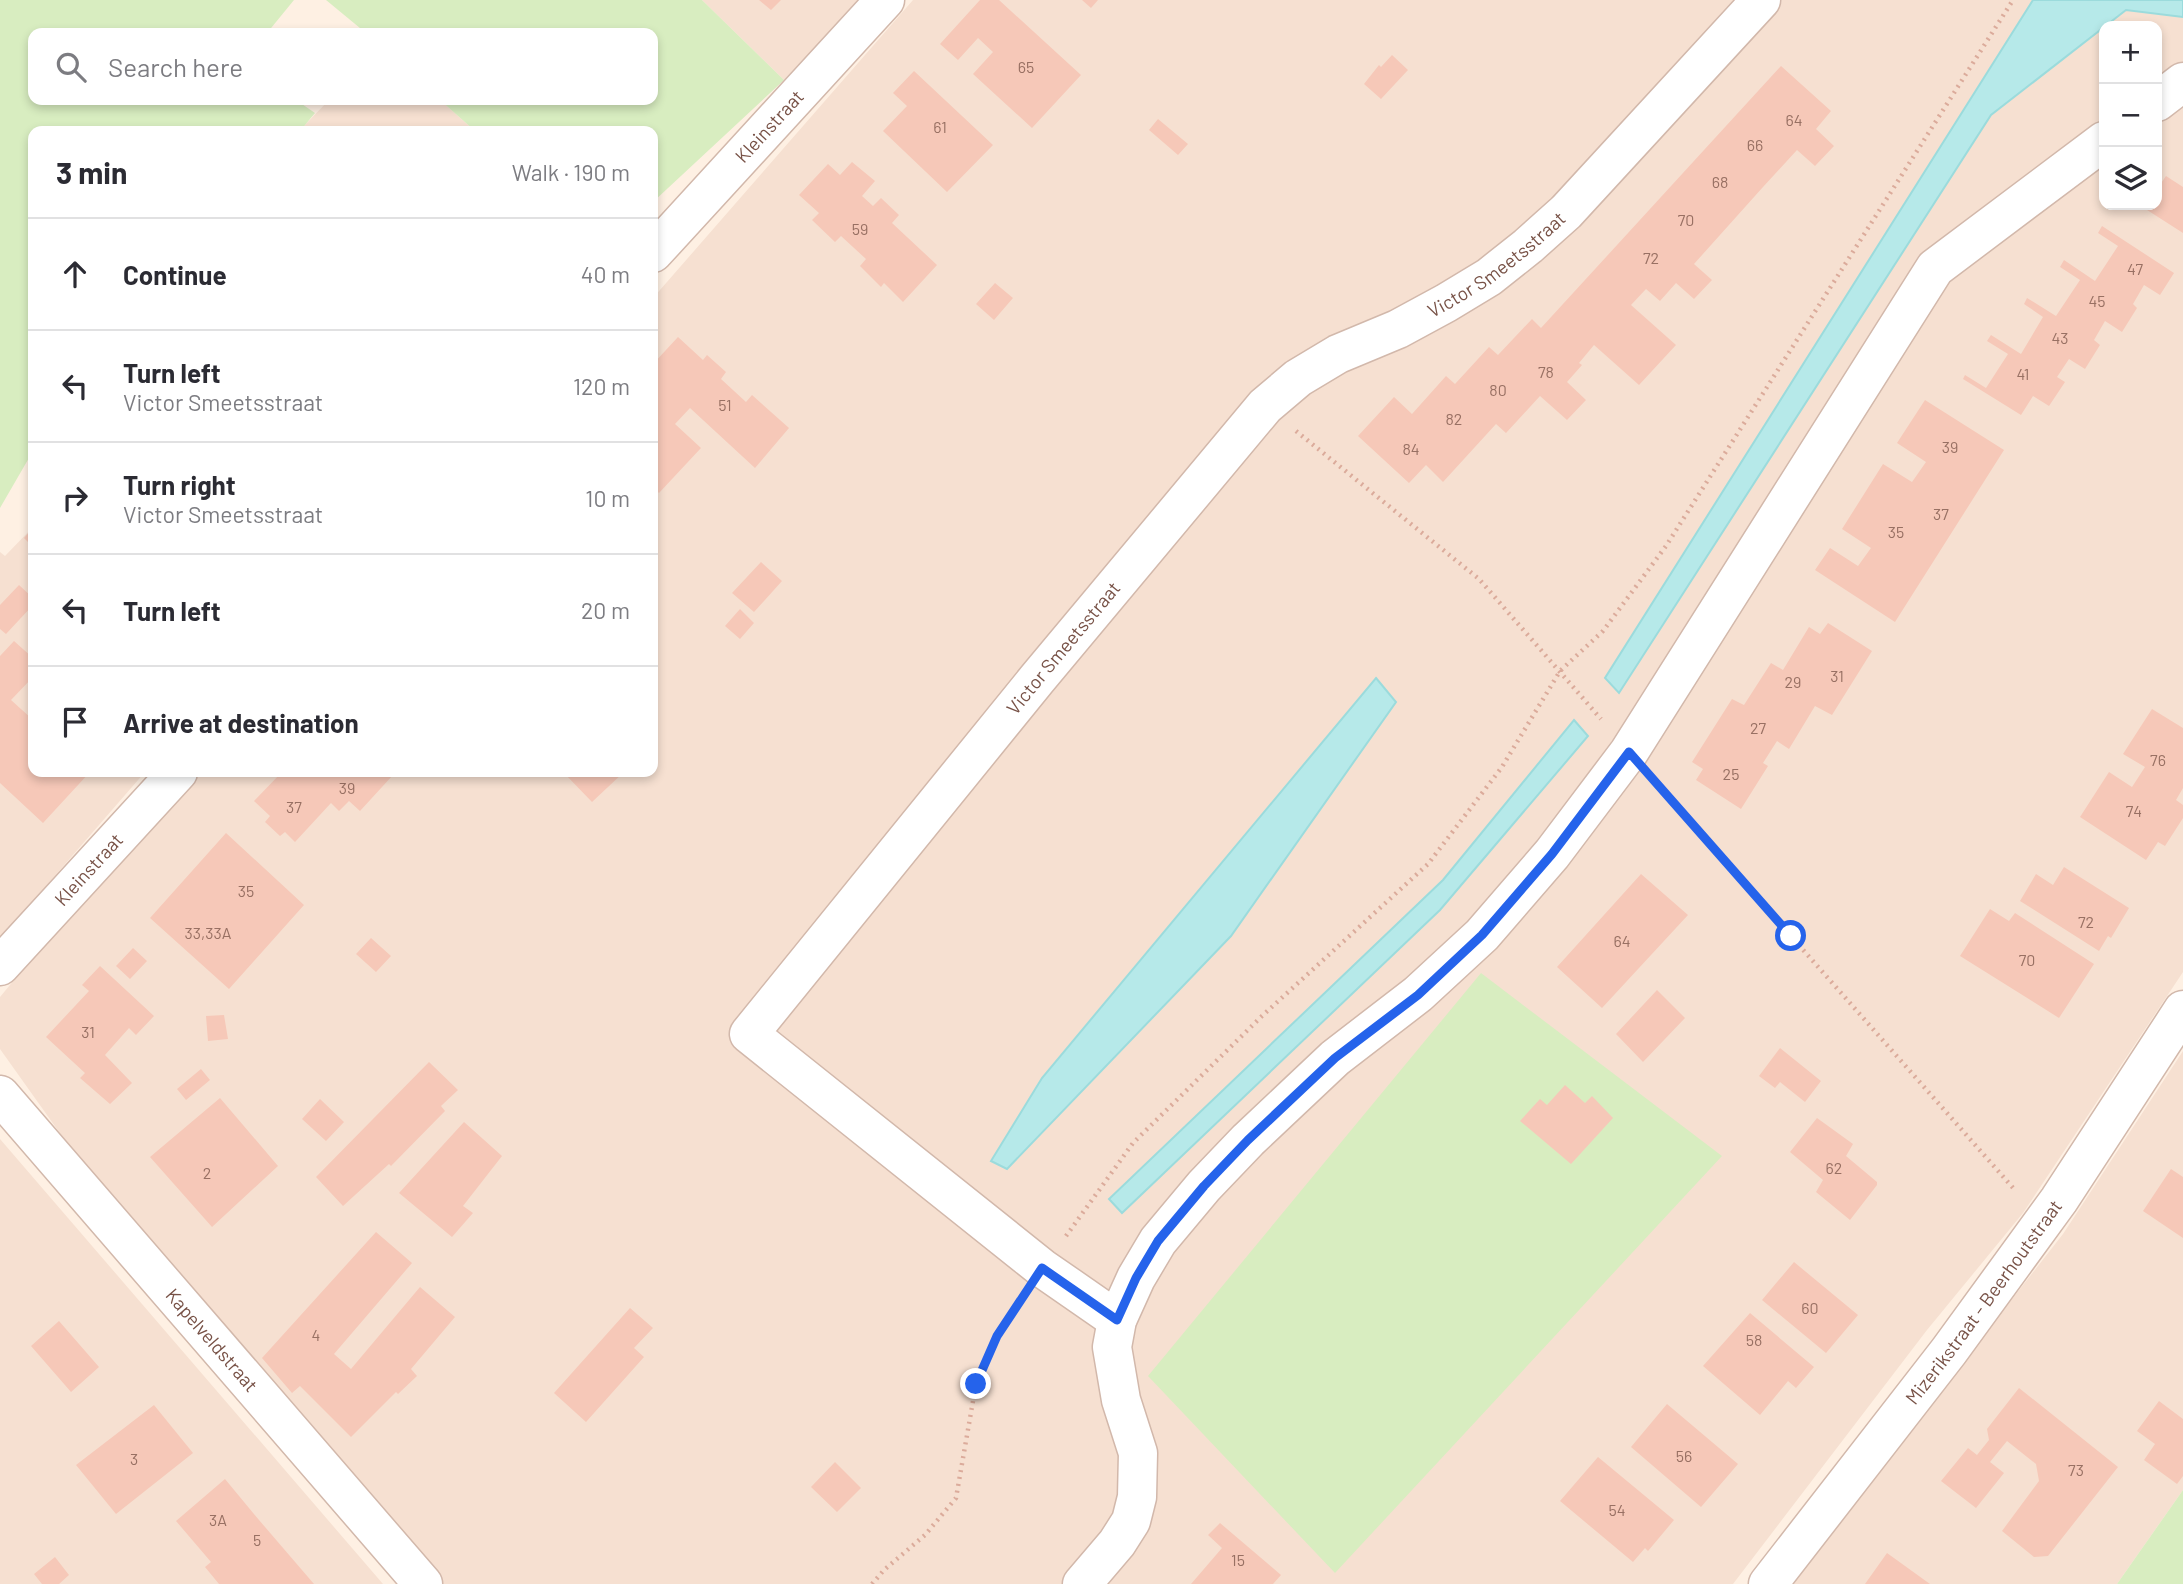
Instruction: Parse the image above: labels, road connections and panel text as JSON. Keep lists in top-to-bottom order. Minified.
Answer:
{"streets":{"street":["Kleinstraat","Victor Smeetsstraat","Mizerikstraat - Beerhoutstraat","Kapelveldstraat"]},"house_numbers":["65","64","61","66","68","70","59","72","47","45","43","78","41","80","51","82","39","84","37","35","31","29","27","76","25","39","37","74","35","72","33,33A","64","70","31","62","2","60","4","58","56","3","73","54","3A","5","15"],"page":{"map_buttons":["+","−"],"search":"Search here","heading":["3 min","Walk · 190 m"],"list":[["Continue","40 m"],["Turn left","Victor Smeetsstraat","120 m"],["Turn right","Victor Smeetsstraat","10 m"],["Turn left","20 m"],"Arrive at destination"]}}
